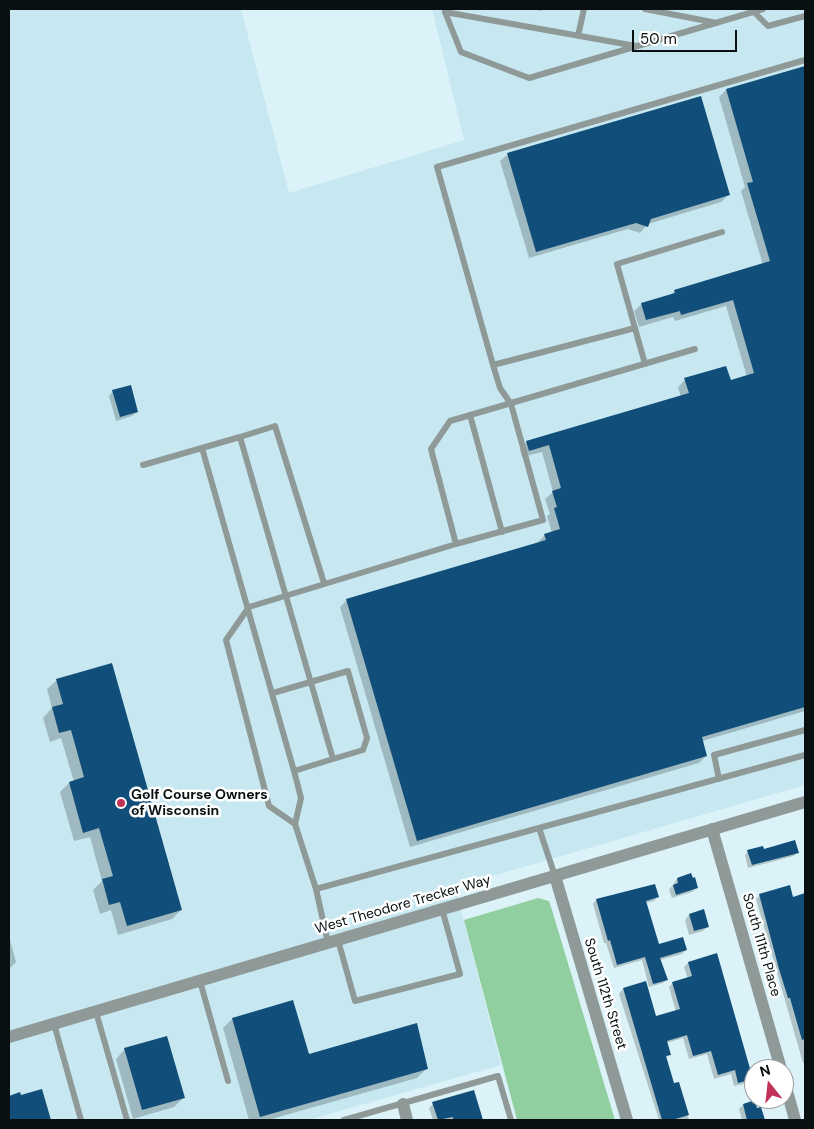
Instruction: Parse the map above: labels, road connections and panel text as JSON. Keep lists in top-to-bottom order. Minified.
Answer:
{"streets":{"street":["West Theodore Trecker Way","South 111th Place","South 112th Street"]},"crossings":[["West Theodore Trecker Way","South 111th Place"],["West Theodore Trecker Way","South 112th Street"]],"places":["Golf Course Owners of Wisconsin"],"scale_bar":"50 m","north":"top"}
